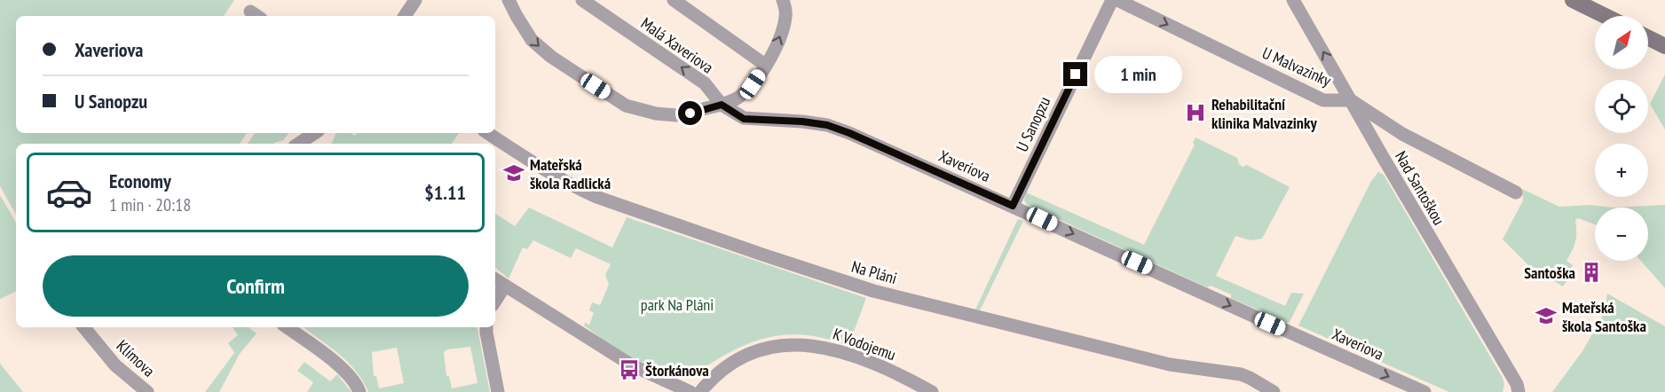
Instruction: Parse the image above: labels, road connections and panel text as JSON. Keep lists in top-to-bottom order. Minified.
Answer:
{"streets":{"street":["Malá Xaveriova","U Malvazinky","U Sanopzu","Xaveriova","Nad Santoškou","Na Pláni","K Vodojemu","Klímova"]},"crossings":[["Malá Xaveriova","Xaveriova"],["U Malvazinky","Nad Santoškou"],["U Sanopzu","Xaveriova"]],"one_way":["U Malvazinky","Xaveriova"],"parks":["park Na Pláni"],"places":{"hospital":["Rehabilitační klinika Malvazinky"],"school or university":["Mateřská škola Radlická","Mateřská škola Santoška"],"building":["Santoška"],"bus stop":["Štorkánova"]},"north":"top right","page":{"map_buttons":["+","−"],"banner":["Xaveriova","U Sanopzu"],"bubble":"1 min","list":[{"name":"Economy","note":"1 min · 20:18","value":"$1.11"}],"buttons":"Confirm"}}
